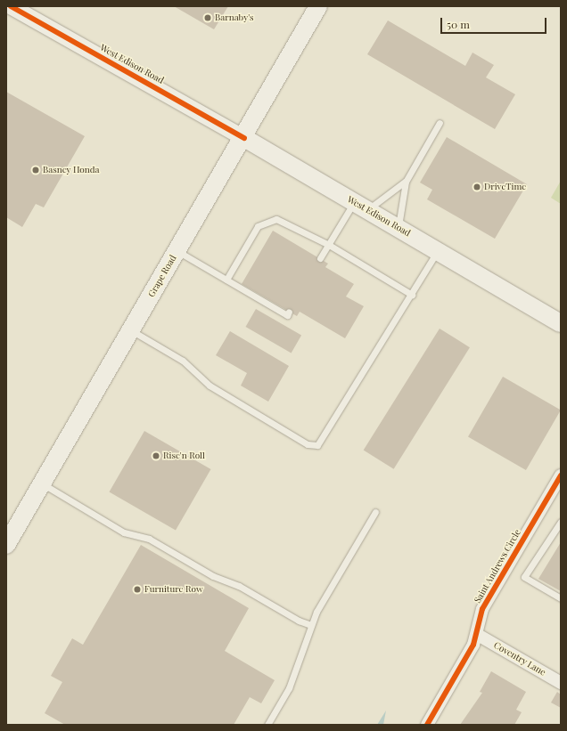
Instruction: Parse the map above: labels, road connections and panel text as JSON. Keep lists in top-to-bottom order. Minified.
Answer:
{"streets":{"main road":["West Edison Road","Grape Road"],"street":["Saint Andrews Circle","Coventry Lane"]},"crossings":[["West Edison Road","Grape Road"],["Saint Andrews Circle","Coventry Lane"]],"places":["Barnaby's","Basney Honda","DriveTime","Rise'n Roll","Furniture Row"],"scale_bar":"50 m"}
